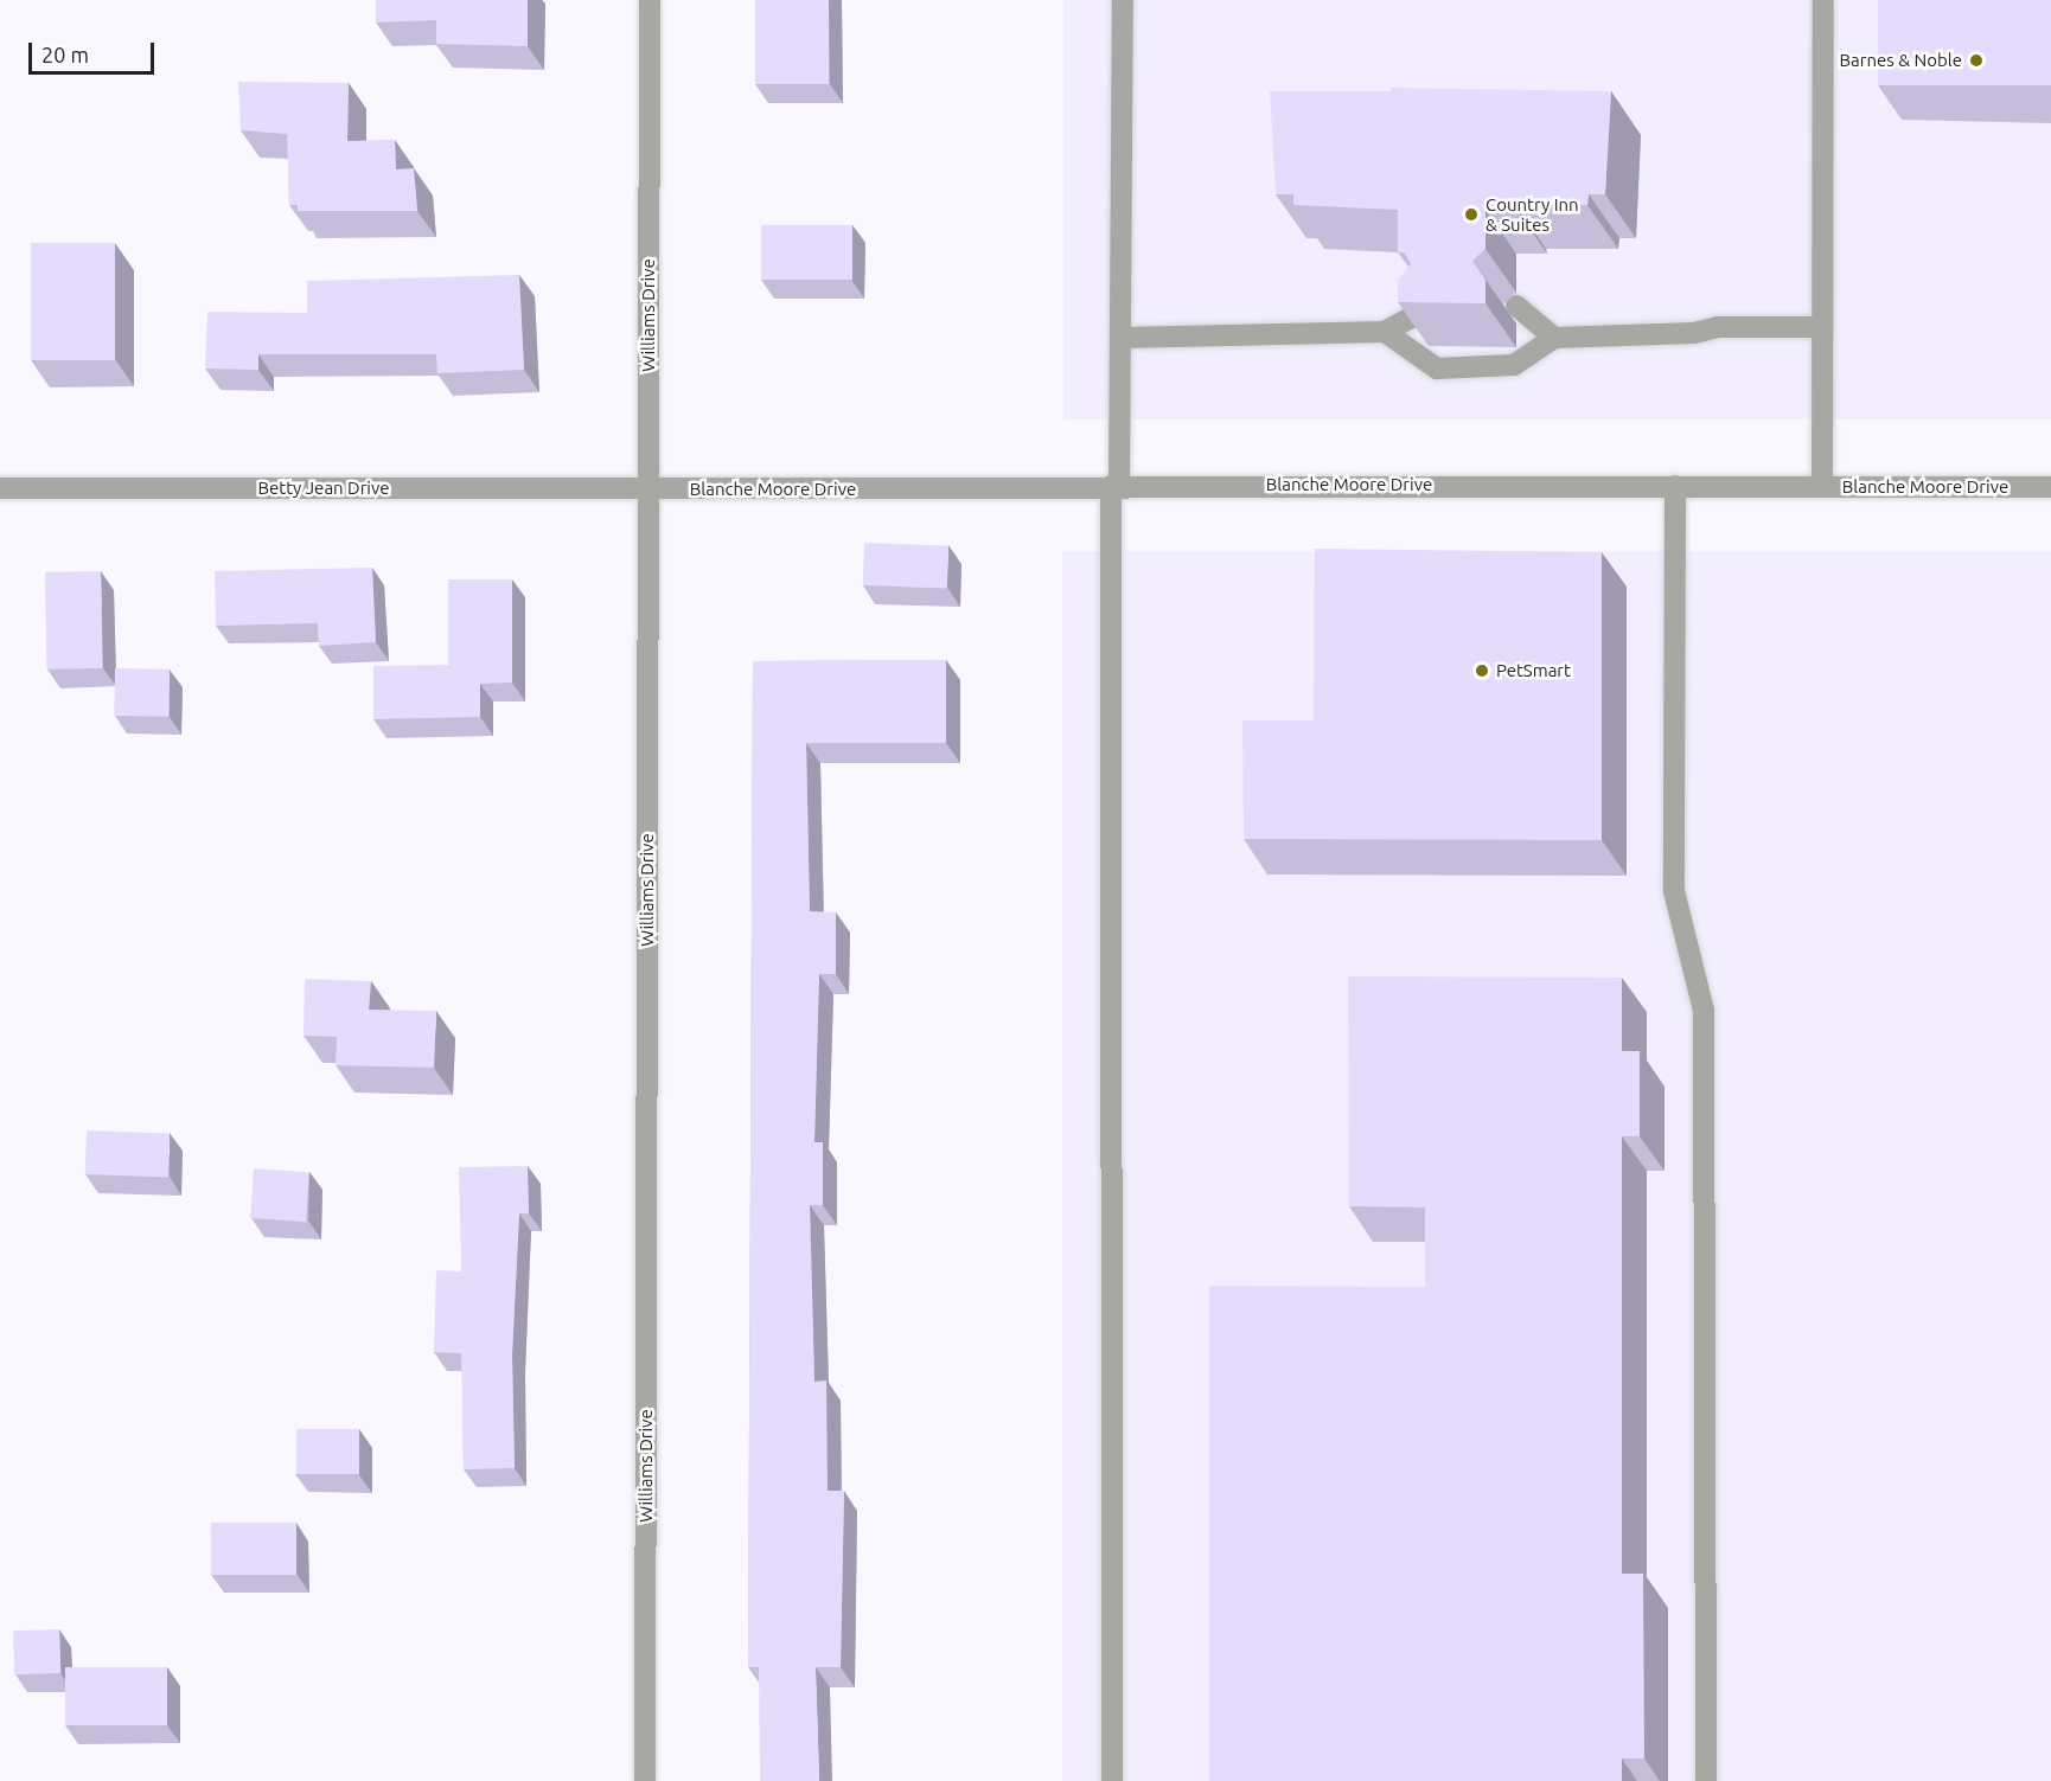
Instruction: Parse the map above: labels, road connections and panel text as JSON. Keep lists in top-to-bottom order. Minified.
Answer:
{"streets":{"street":["Williams Drive","Blanche Moore Drive","Betty Jean Drive"]},"crossings":[["Williams Drive","Blanche Moore Drive"],["Williams Drive","Betty Jean Drive"],["Blanche Moore Drive","Betty Jean Drive"]],"places":["Barnes & Noble","Country Inn & Suites","PetSmart"],"scale_bar":"20 m"}
